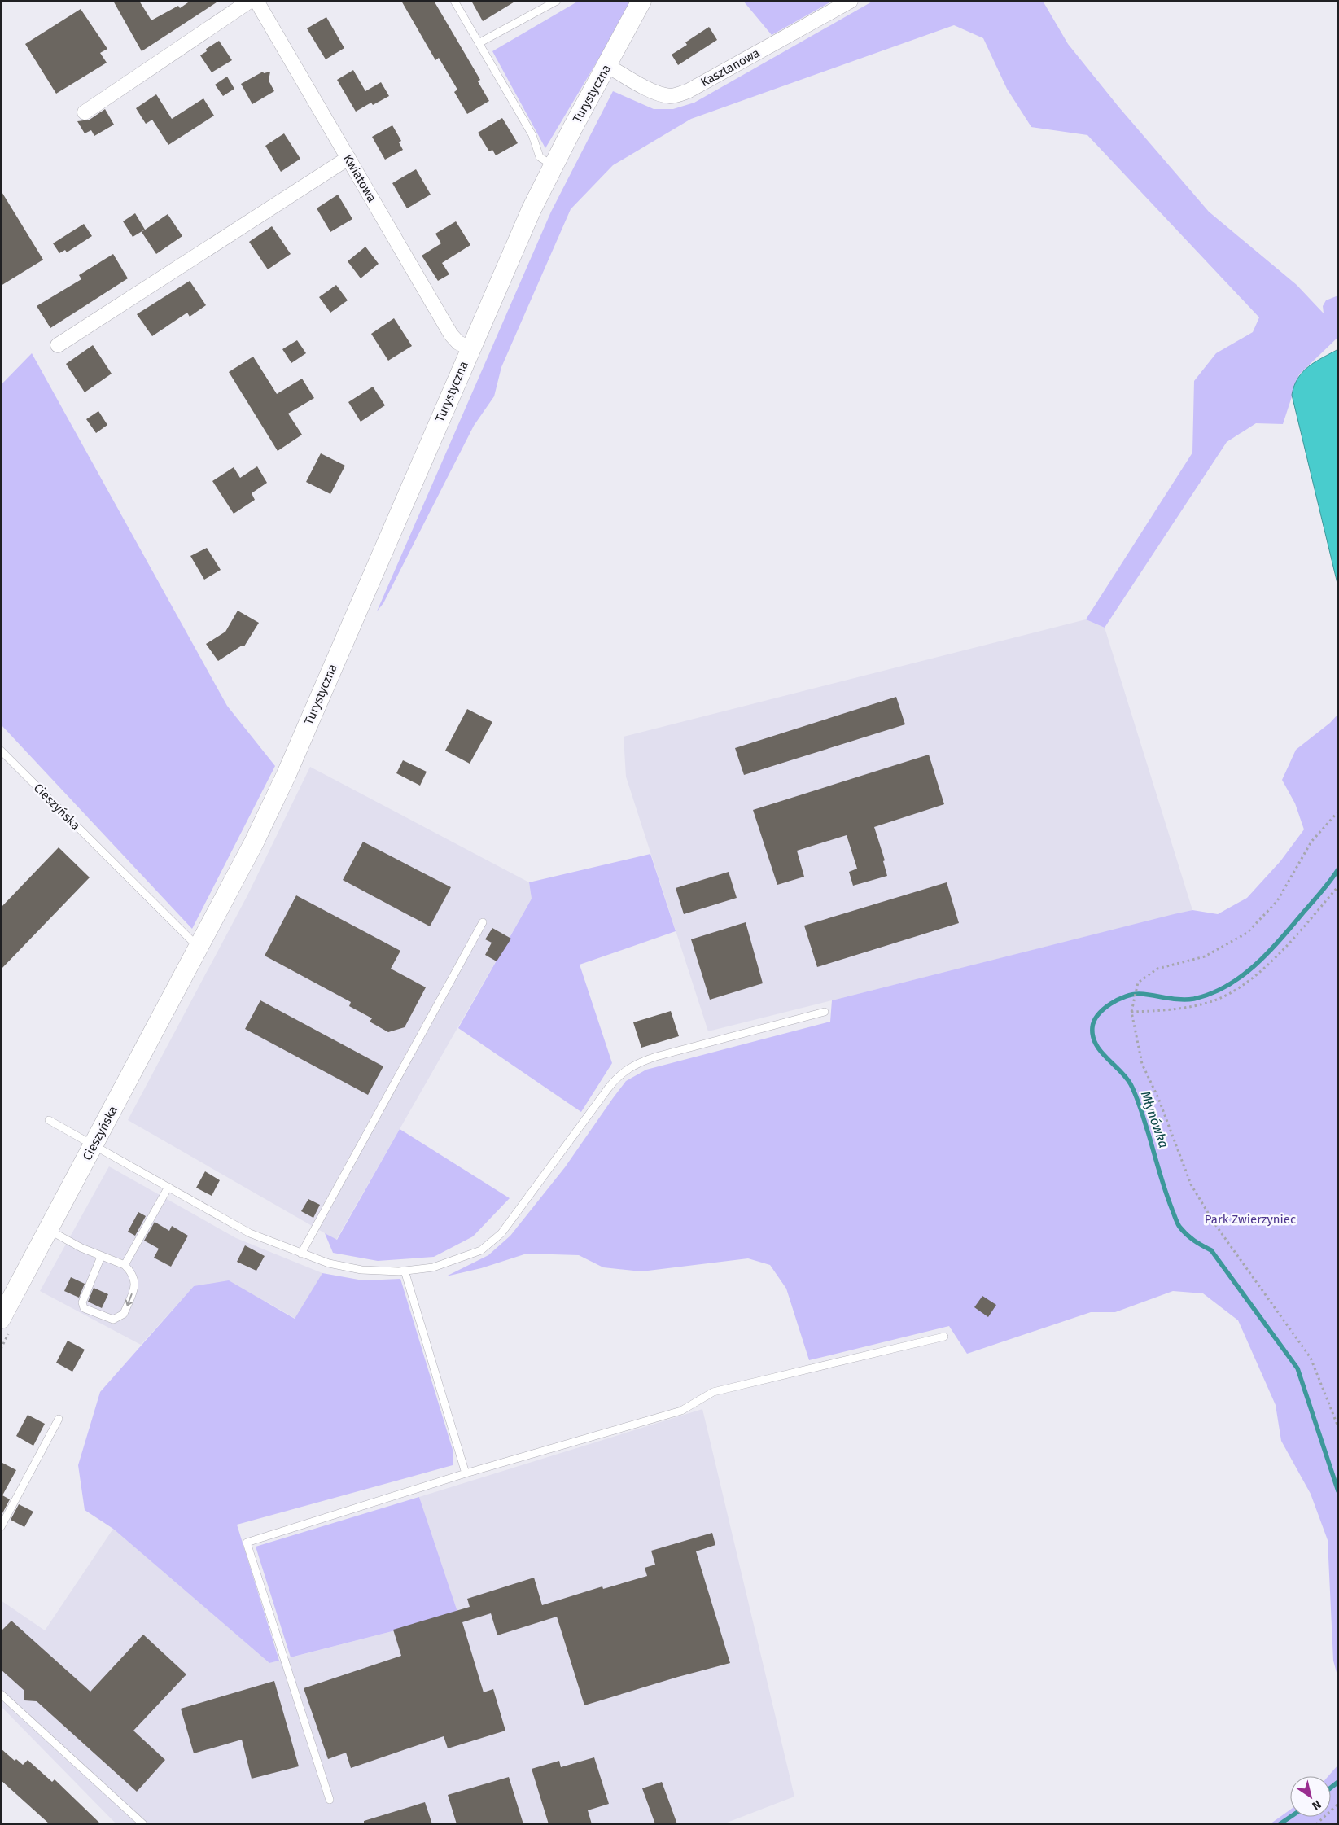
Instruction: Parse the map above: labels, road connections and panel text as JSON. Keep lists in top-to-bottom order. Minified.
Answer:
{"streets":{"main road":["Turystyczna","Cieszyńska"],"street":["Kasztanowa","Kwiatowa"]},"crossings":[["Kasztanowa","Turystyczna"],["Turystyczna","Kwiatowa"],["Turystyczna","Cieszyńska"]],"water":["Młynówka"],"parks":["Park Zwierzyniec"],"north":"bottom right"}
